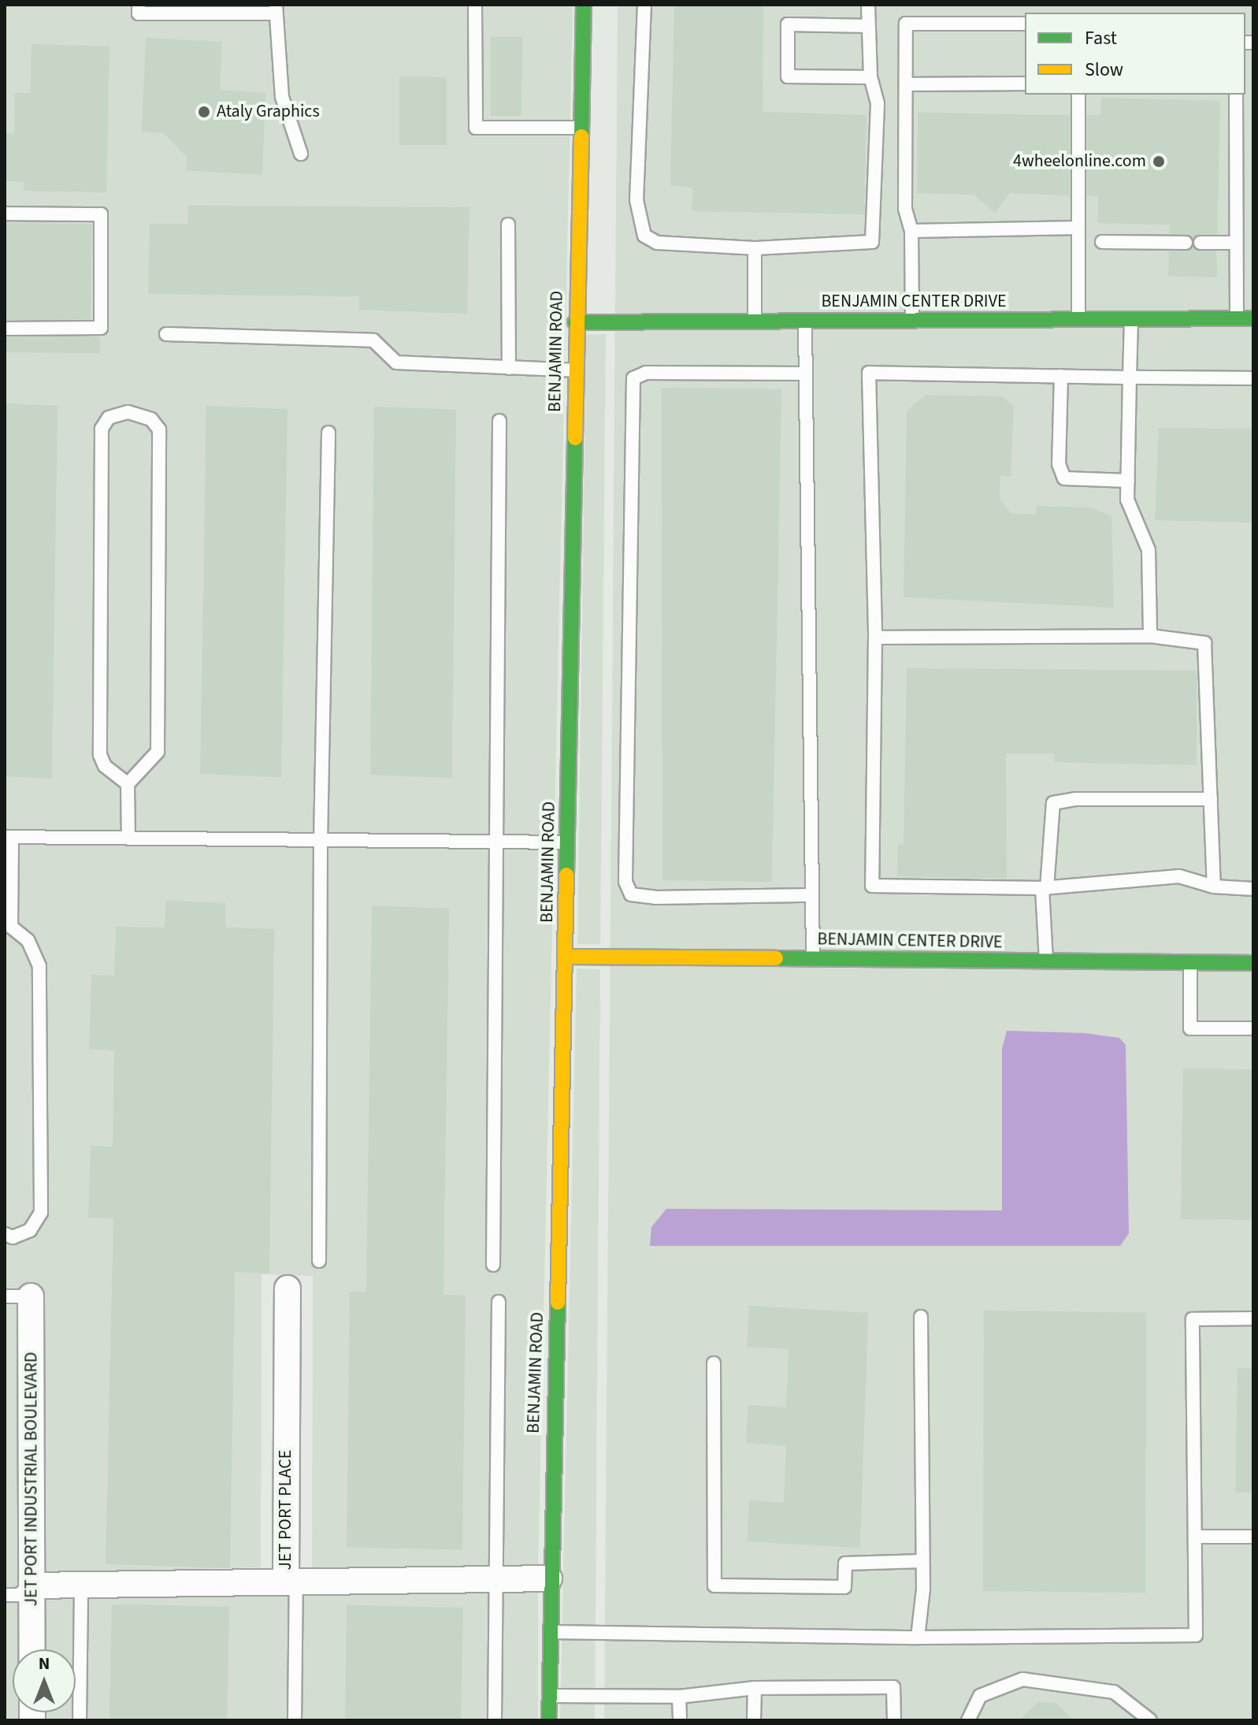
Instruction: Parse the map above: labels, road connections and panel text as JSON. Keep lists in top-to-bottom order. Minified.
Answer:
{"streets":{"street":["BENJAMIN CENTER DRIVE","BENJAMIN ROAD","JET PORT INDUSTRIAL BOULEVARD","JET PORT PLACE"]},"crossings":[["BENJAMIN CENTER DRIVE","BENJAMIN ROAD"],["BENJAMIN ROAD","JET PORT PLACE"]],"places":["Ataly Graphics","4wheelonline.com"],"legend":["Fast","Slow"],"north":"top"}
